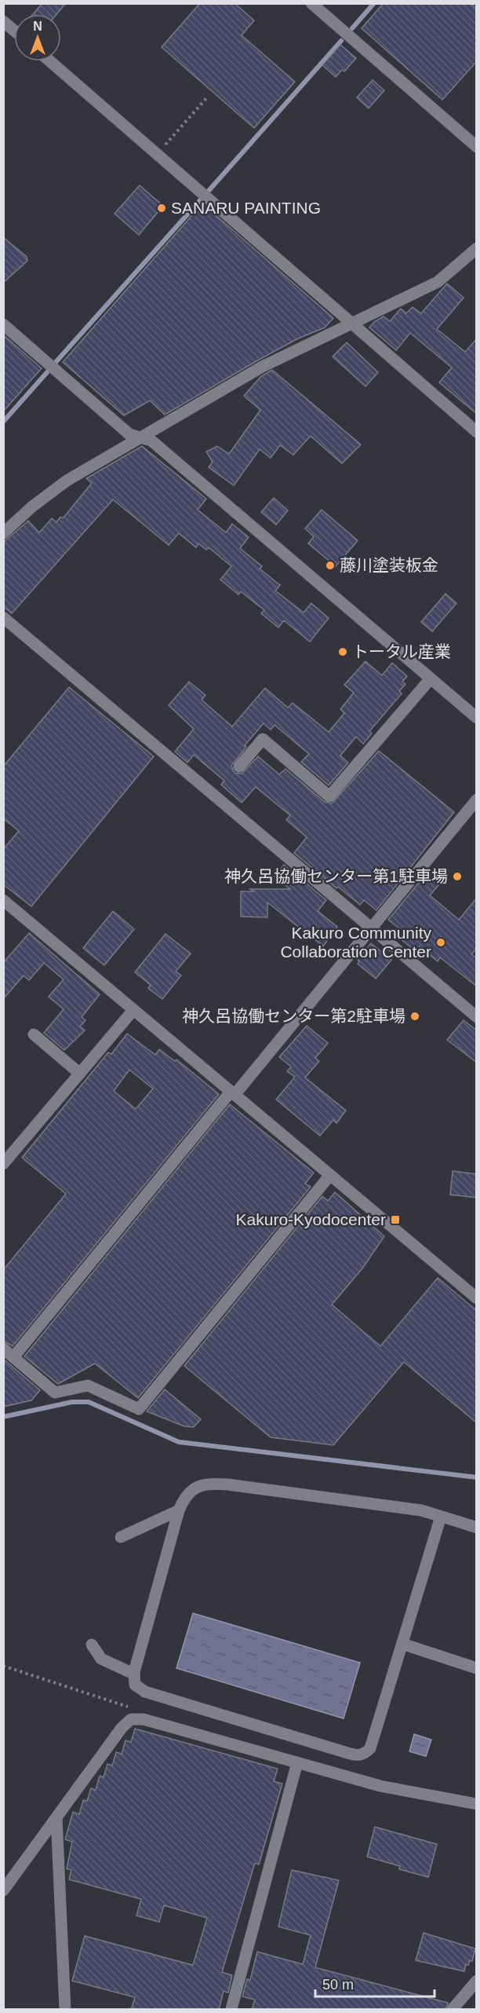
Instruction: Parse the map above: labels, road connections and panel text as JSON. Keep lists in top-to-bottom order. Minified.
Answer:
{"places":{"other":["SANARU PAINTING","藤川塗装板金","トータル産業","神久呂協働センター第1駐車場","Kakuro Community Collaboration Center","神久呂協働センター第2駐車場"],"transit":["Kakuro-Kyodocenter"]},"scale_bar":"50 m","north":"top"}
